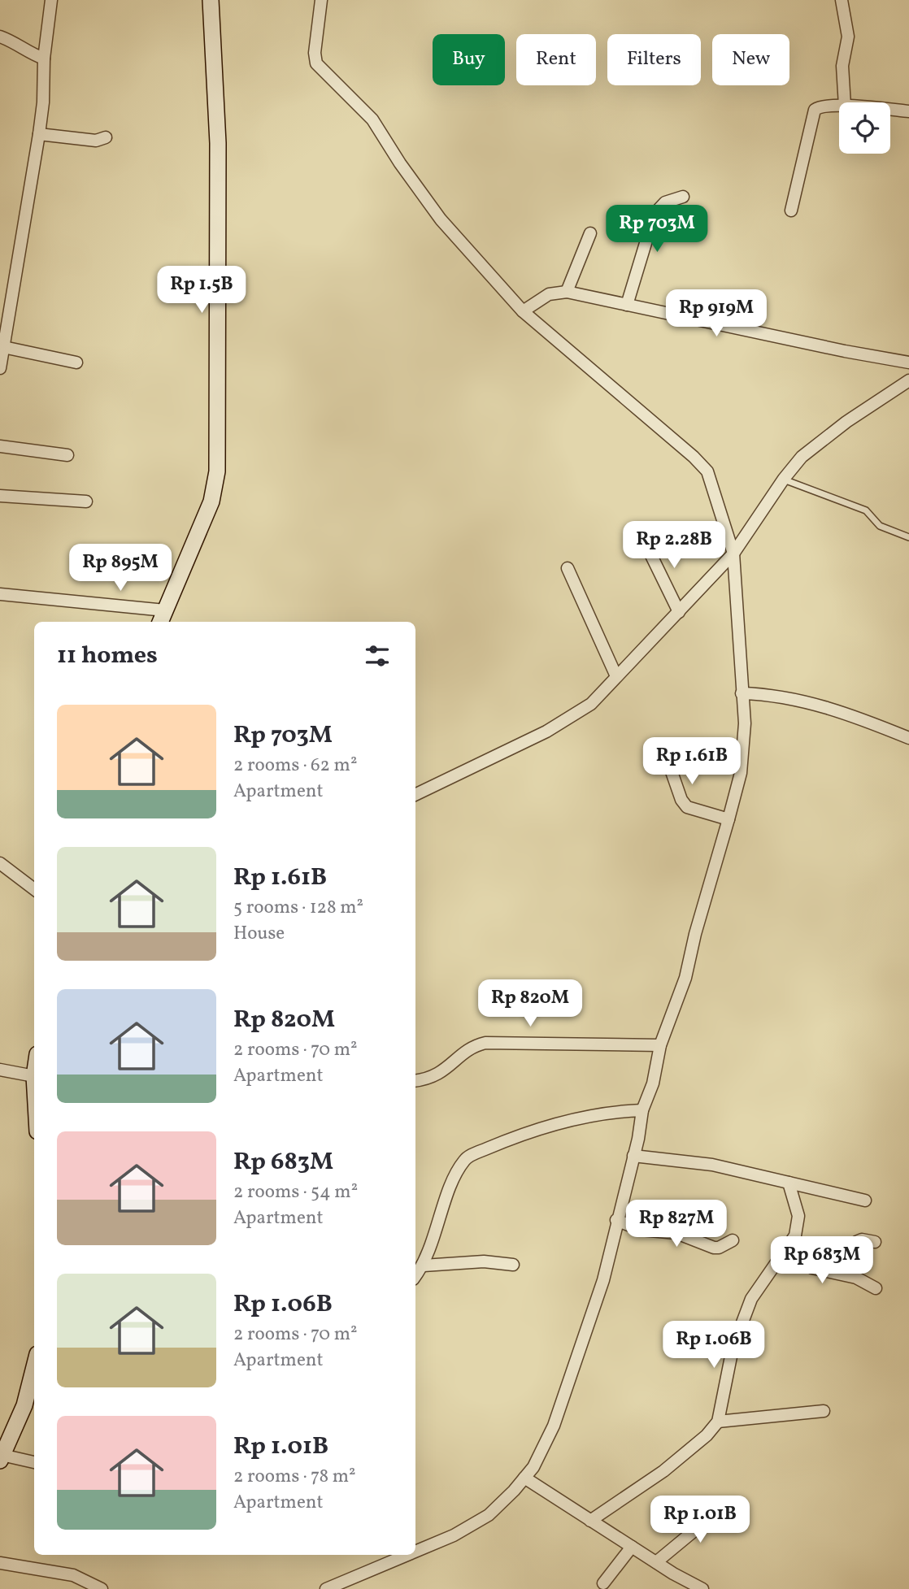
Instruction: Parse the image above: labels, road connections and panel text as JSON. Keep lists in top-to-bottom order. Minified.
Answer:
{"page":{"chip":["Buy","Rent","Filters","New"],"price":["Rp 703M","Rp 1.5B","Rp 919M","Rp 2.28B","Rp 895M","Rp 1.61B","Rp 820M","Rp 827M","Rp 683M","Rp 1.06B","Rp 1.01B"],"heading":"11 homes","list":[{"name":"Rp 703M","note":"2 rooms · 62 m² · Apartment"},{"name":"Rp 1.61B","note":"5 rooms · 128 m² · House"},{"name":"Rp 820M","note":"2 rooms · 70 m² · Apartment"},{"name":"Rp 683M","note":"2 rooms · 54 m² · Apartment"},{"name":"Rp 1.06B","note":"2 rooms · 70 m² · Apartment"},{"name":"Rp 1.01B","note":"2 rooms · 78 m² · Apartment"}]}}
